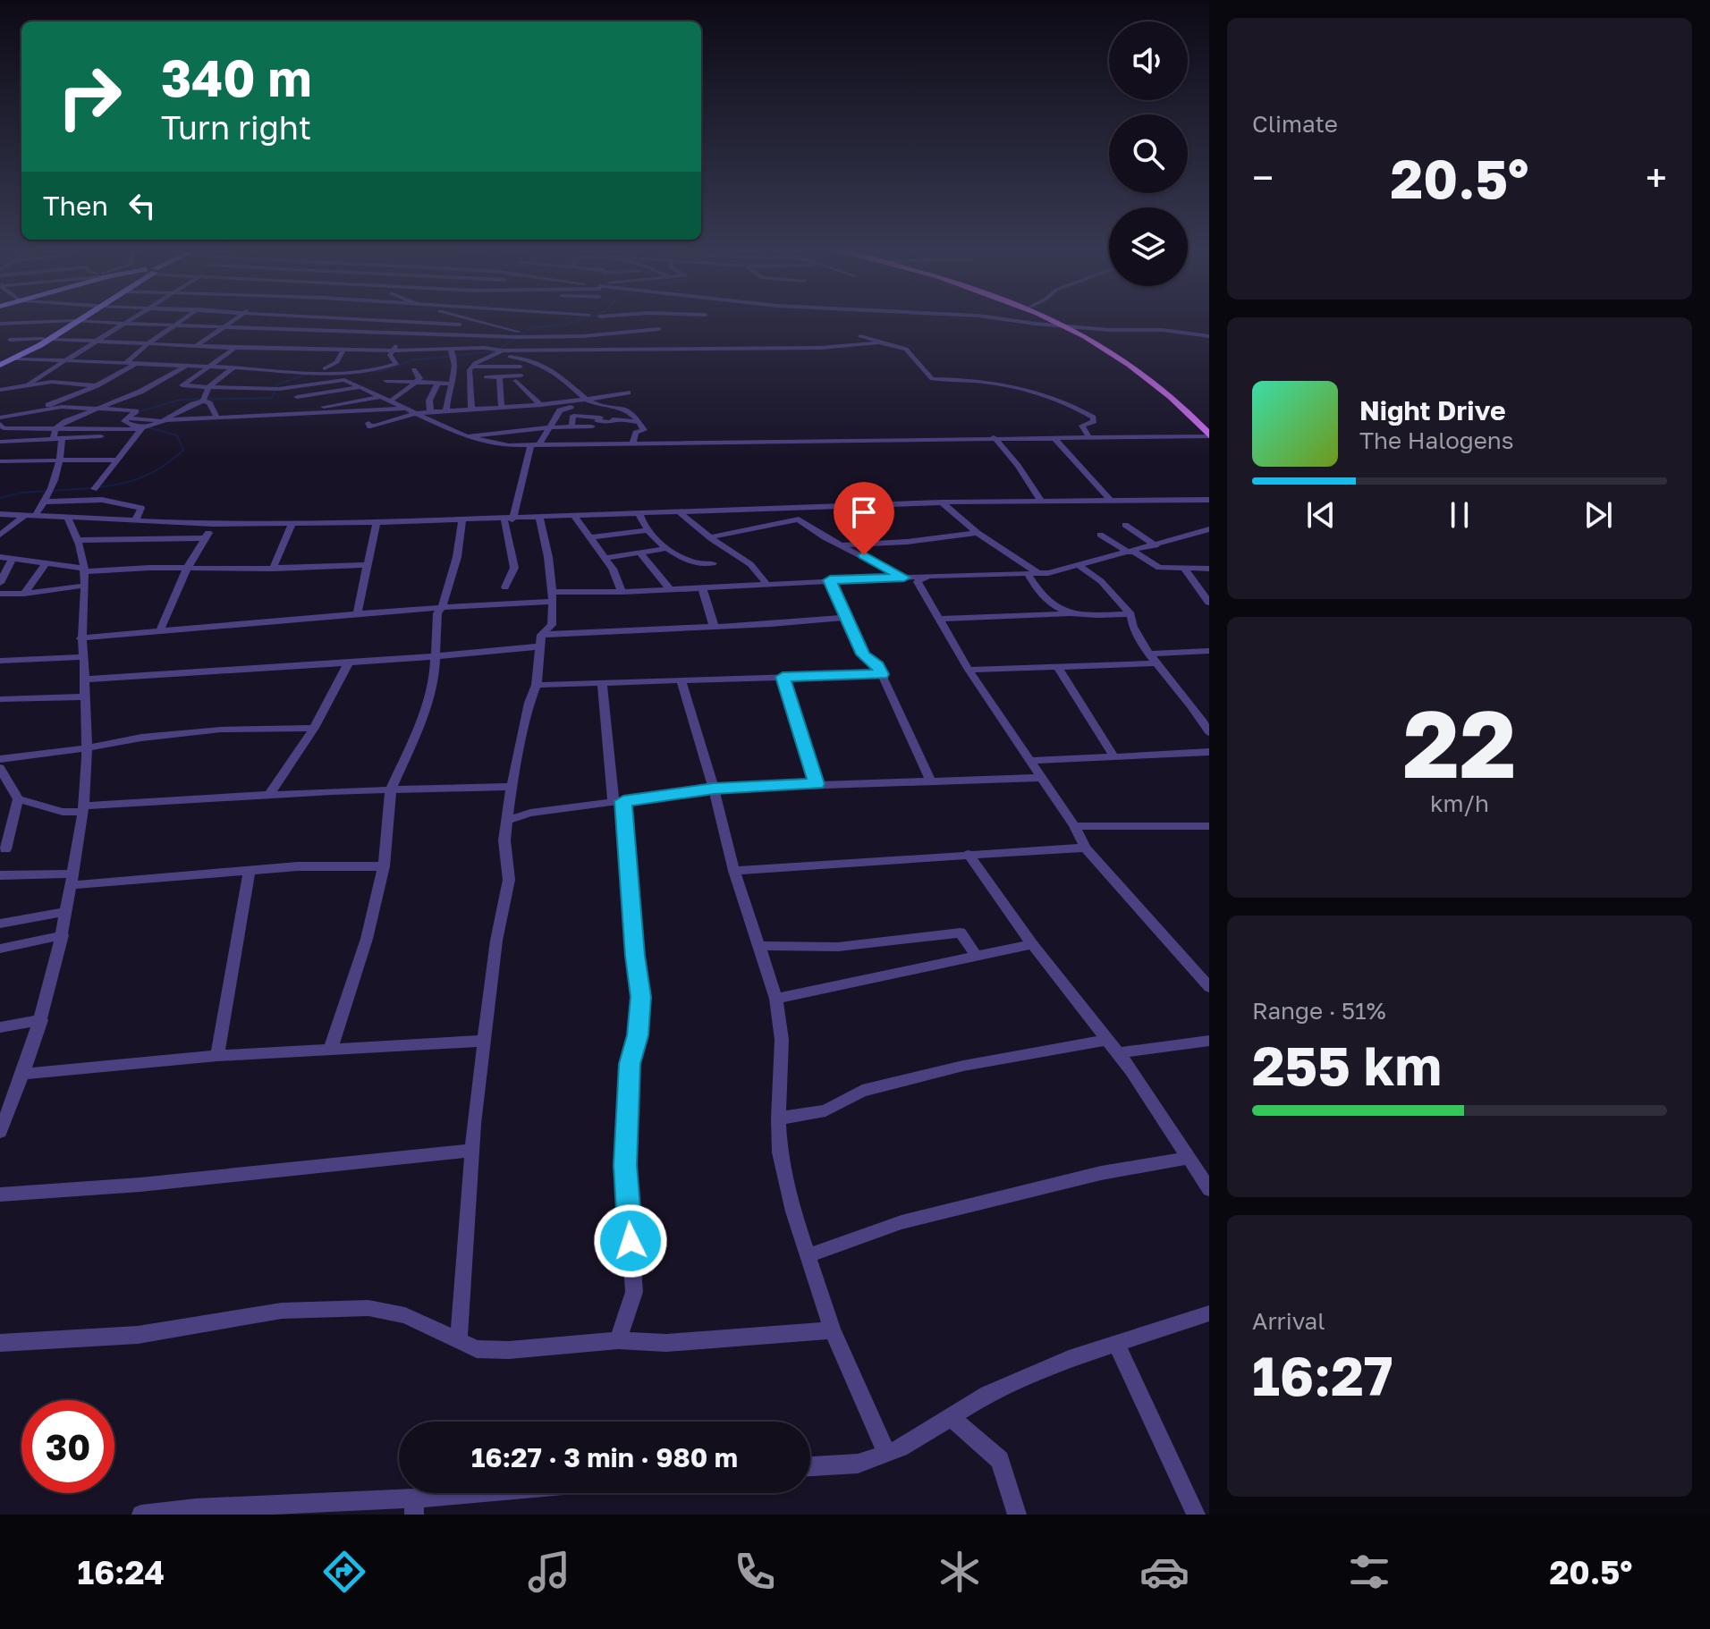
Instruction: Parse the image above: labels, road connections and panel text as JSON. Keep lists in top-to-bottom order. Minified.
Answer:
{"page":{"tile":["Climate",["22","km/h"],["Range · 51%","255 km"],["Arrival","16:27"]],"turn":["340 m","Turn right"],"heat":["−","20.5°","+"],"then":"Then","song":["Night Drive","The Halogens"],"limit":"30","trip":"16:27 · 3 min · 980 m","tabs":["16:24","20.5°"]}}
